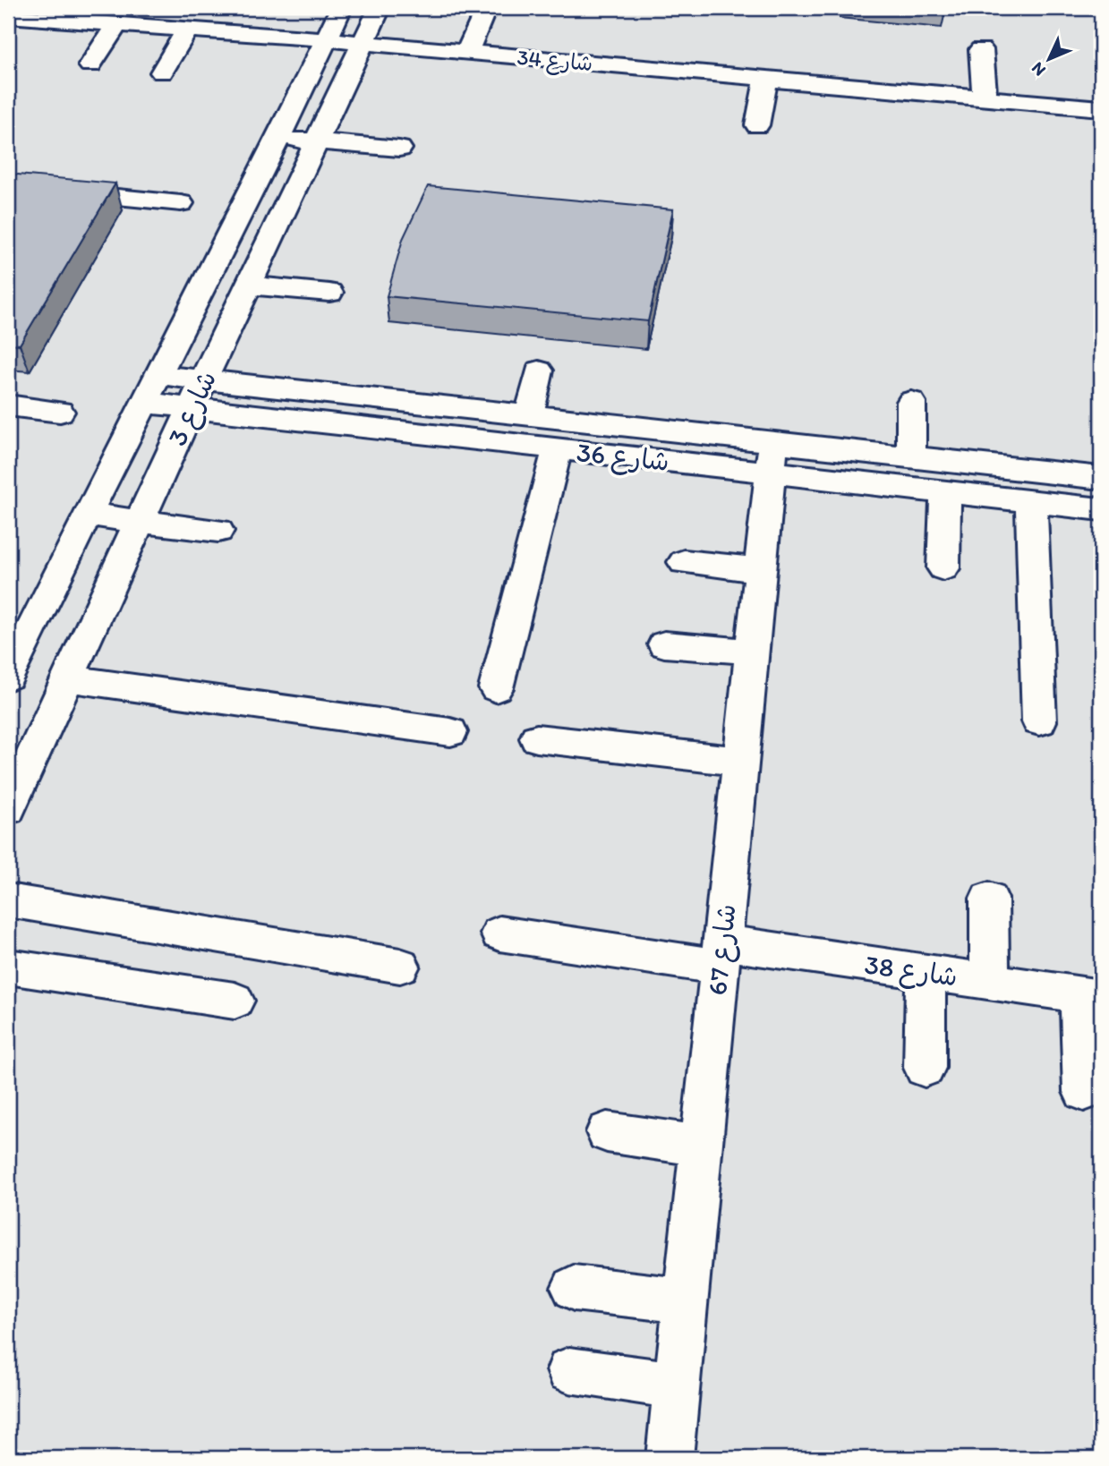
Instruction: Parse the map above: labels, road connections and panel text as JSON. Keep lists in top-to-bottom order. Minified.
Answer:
{"streets":{"street":["شارع 34","شارع 3","شارع 36","شارع 67","شارع 38"]},"crossings":[["شارع 34","شارع 3"],["شارع 3","شارع 36"],["شارع 36","شارع 67"],["شارع 67","شارع 38"]],"north":"bottom left"}
